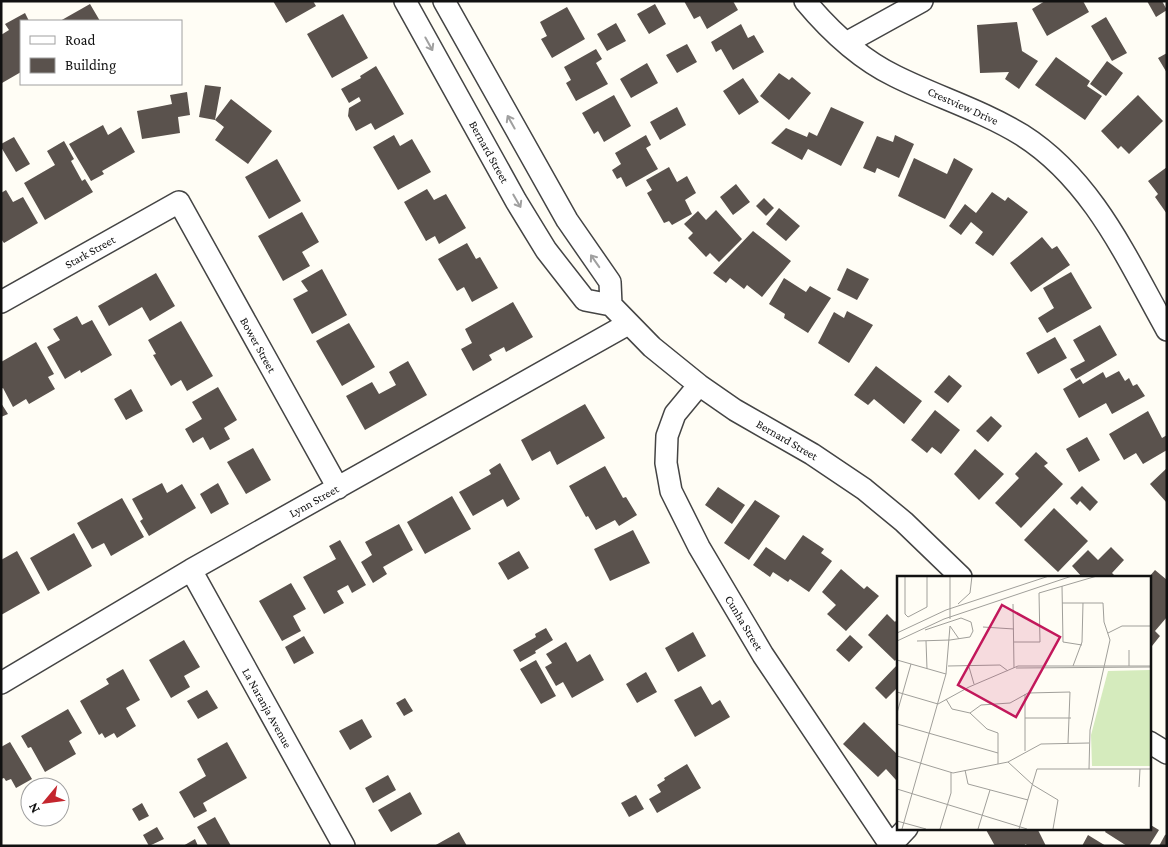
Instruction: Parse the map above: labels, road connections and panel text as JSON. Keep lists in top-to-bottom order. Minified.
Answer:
{"streets":{"street":["Crestview Drive","Bernard Street","Stark Street","Bower Street","Lynn Street","Cunha Street","La Naranja Avenue"]},"crossings":[["Bernard Street","Lynn Street"],["Bernard Street","Cunha Street"],["Stark Street","Bower Street"],["Bower Street","Lynn Street"],["Lynn Street","La Naranja Avenue"]],"legend":["Road","Building"],"north":"bottom left"}
